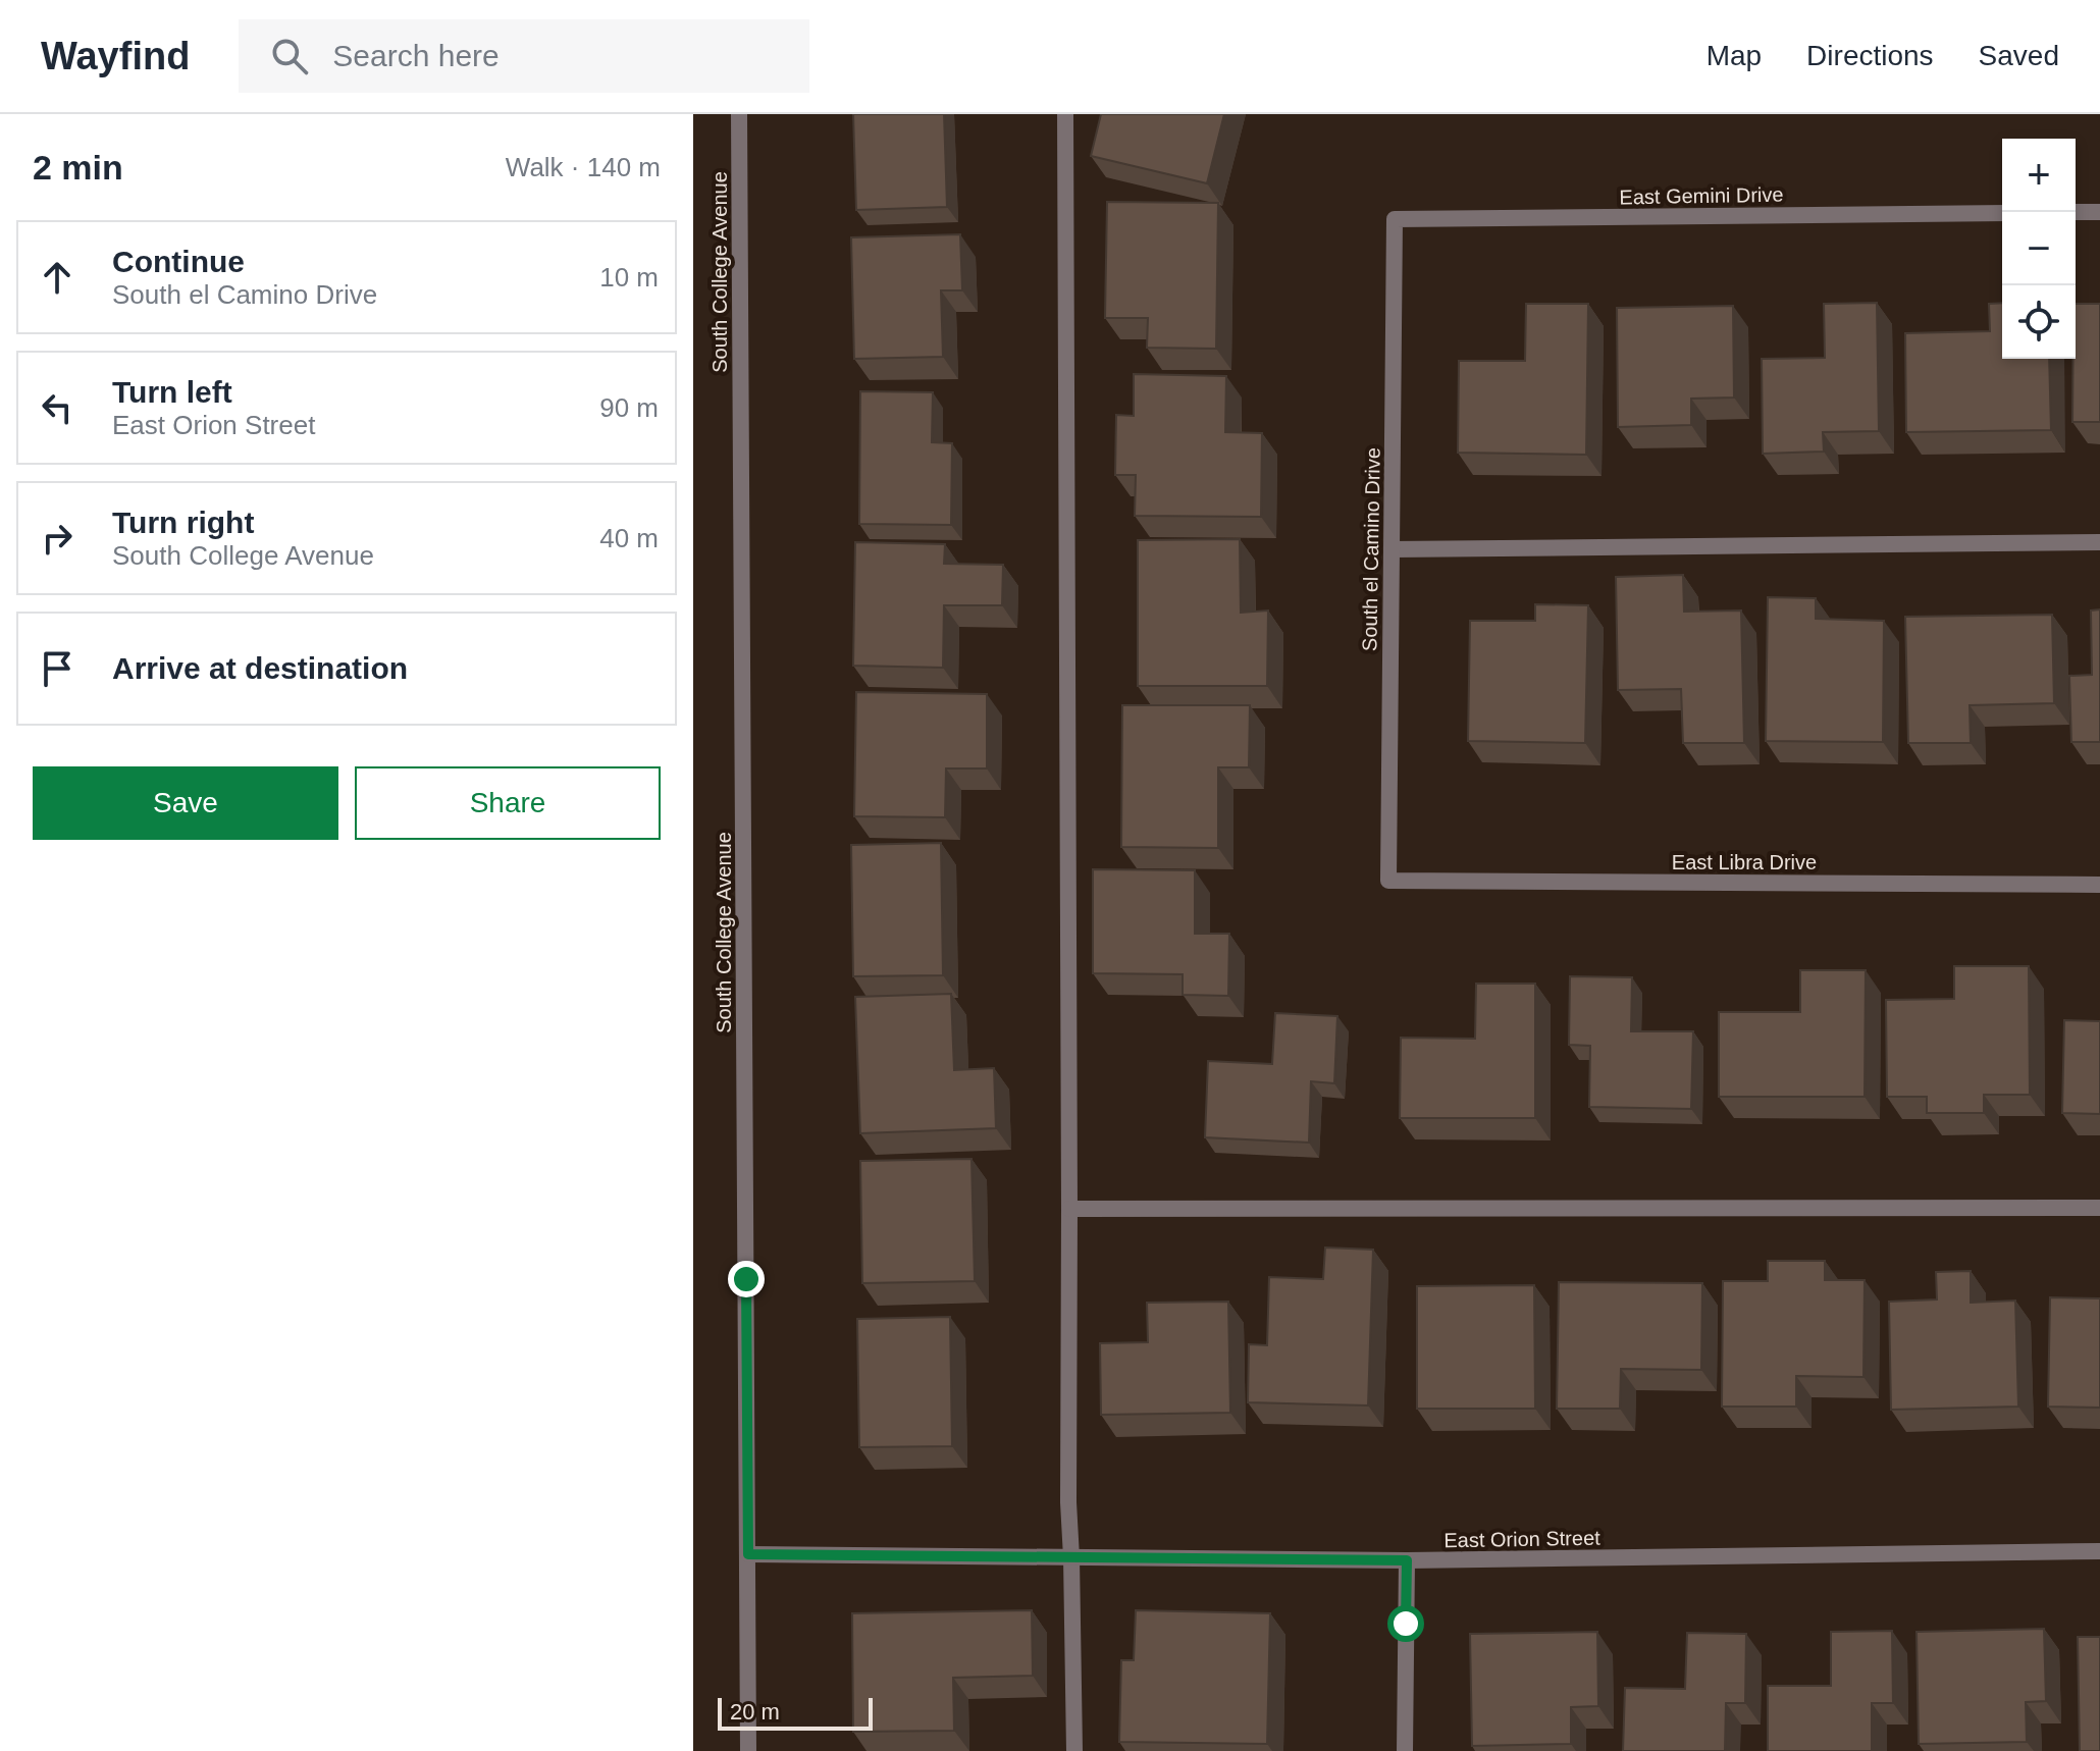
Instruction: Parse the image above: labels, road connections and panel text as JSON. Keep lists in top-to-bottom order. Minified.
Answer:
{"streets":{"street":["East Gemini Drive","South College Avenue","South el Camino Drive","East Libra Drive","East Orion Street"]},"crossings":[["East Gemini Drive","South el Camino Drive"],["South College Avenue","East Orion Street"],["South el Camino Drive","East Libra Drive"]],"scale_bar":"20 m","page":{"header":"Wayfind","search":"Search here","nav":["Map","Directions","Saved"],"heading":["2 min","Walk · 140 m"],"map_buttons":["+","−"],"list":[["Continue","South el Camino Drive","10 m"],["Turn left","East Orion Street","90 m"],["Turn right","South College Avenue","40 m"],"Arrive at destination"],"buttons":["Save","Share"],"scale":"20 m"}}
